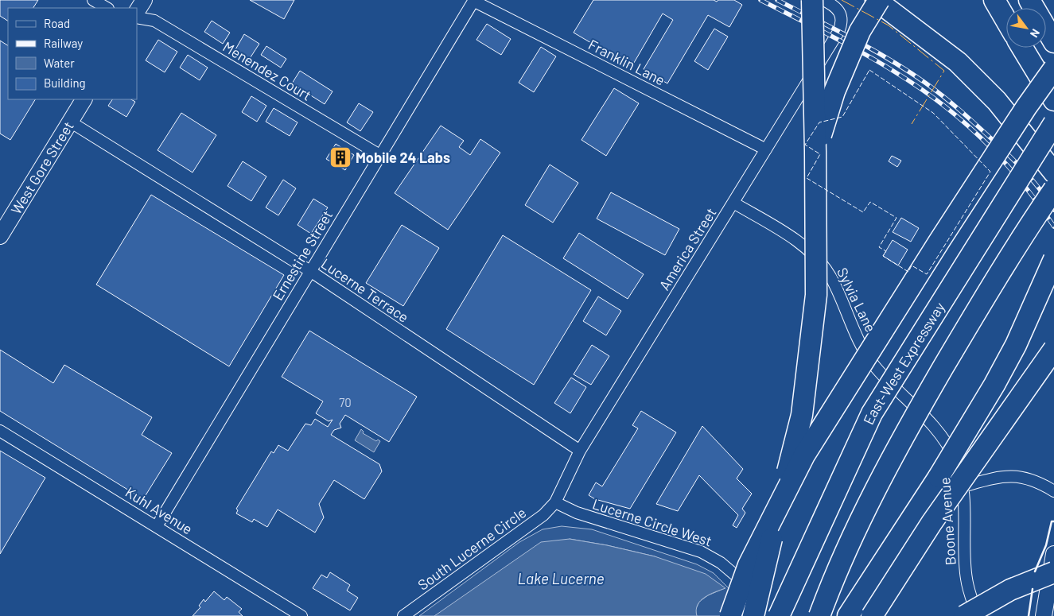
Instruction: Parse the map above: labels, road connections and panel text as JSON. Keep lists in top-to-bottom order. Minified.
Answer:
{"streets":{"highway":["East-West Expressway"],"main road":["West Gore Street"],"street":["Franklin Lane","Menendez Court","America Street","Ernestine Street","Lucerne Terrace","Sylvia Lane","Kuhl Avenue","Boone Avenue","Lucerne Circle West","South Lucerne Circle"]},"crossings":[["Franklin Lane","America Street"],["Franklin Lane","Ernestine Street"],["Menendez Court","Ernestine Street"],["West Gore Street","Lucerne Terrace"],["America Street","Lucerne Terrace"],["America Street","Sylvia Lane"],["America Street","Lucerne Circle West"],["America Street","South Lucerne Circle"],["Ernestine Street","Lucerne Terrace"],["Ernestine Street","Kuhl Avenue"],["Sylvia Lane","Boone Avenue"],["Lucerne Circle West","South Lucerne Circle"]],"water":["Lake Lucerne"],"places":{"building":["Mobile 24 Labs"]},"house_numbers":["70"],"legend":["Road","Railway","Water","Building"],"north":"bottom right"}
